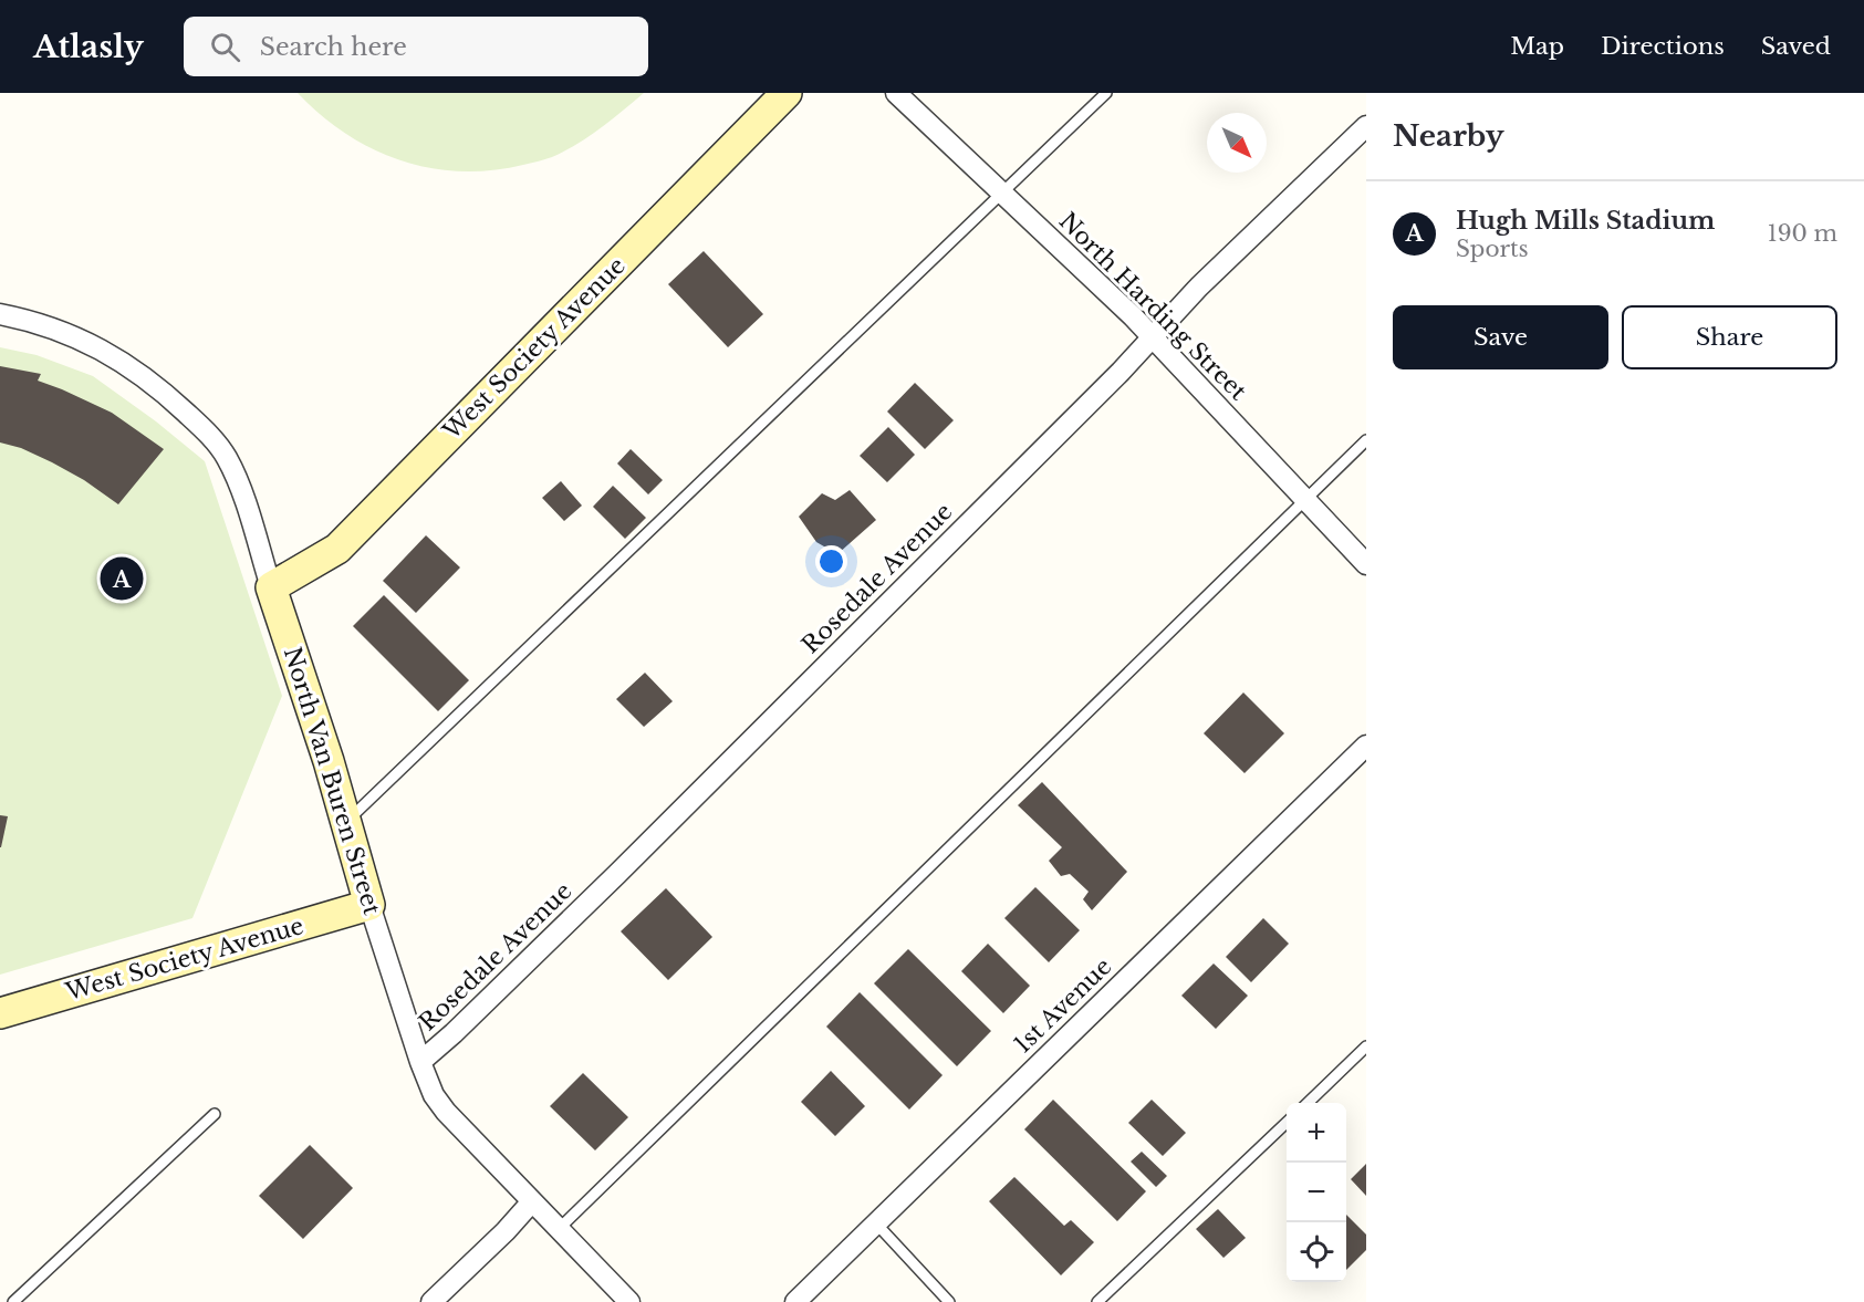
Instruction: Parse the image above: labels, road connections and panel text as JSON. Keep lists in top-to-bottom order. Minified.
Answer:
{"streets":{"street":["North Harding Street","West Society Avenue","Rosedale Avenue","North Van Buren Street","1st Avenue"]},"crossings":[["North Harding Street","Rosedale Avenue"],["West Society Avenue","North Van Buren Street"],["Rosedale Avenue","North Van Buren Street"]],"north":"bottom right","page":{"header":"Atlasly","search":"Search here","nav":["Map","Directions","Saved"],"heading":"Nearby","list":[{"mark":"A","name":"Hugh Mills Stadium","note":"Sports","value":"190 m"}],"buttons":["Save","Share"],"pins":"A","map_buttons":["+","−"]}}
